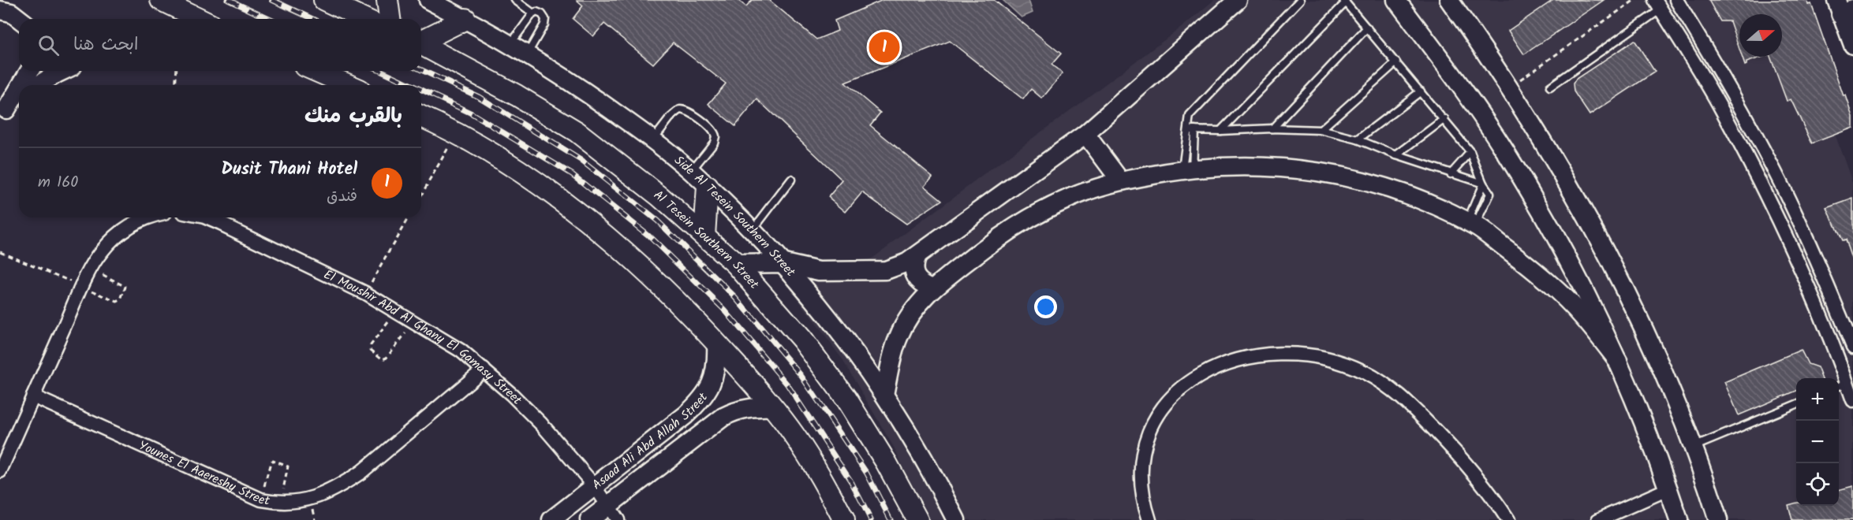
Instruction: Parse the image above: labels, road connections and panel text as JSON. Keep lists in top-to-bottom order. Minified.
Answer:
{"streets":{"main road":["Al Tesein Southern Street"],"street":["Side Al Tesein Southern Street","El Moushir Abd Al Ghany El Gamasy Street","Asaad Ali Abd Allah Street","Younes El Aaereshy Street"]},"crossings":[["El Moushir Abd Al Ghany El Gamasy Street","Asaad Ali Abd Allah Street"],["El Moushir Abd Al Ghany El Gamasy Street","Younes El Aaereshy Street"]],"north":"right","page":{"search":"ابحث هنا","pins":"1","heading":"بالقرب منك","list":[{"mark":"1","name":"Dusit Thani Hotel","note":"فندق","value":"160 m"}],"map_buttons":["+","−"]}}
